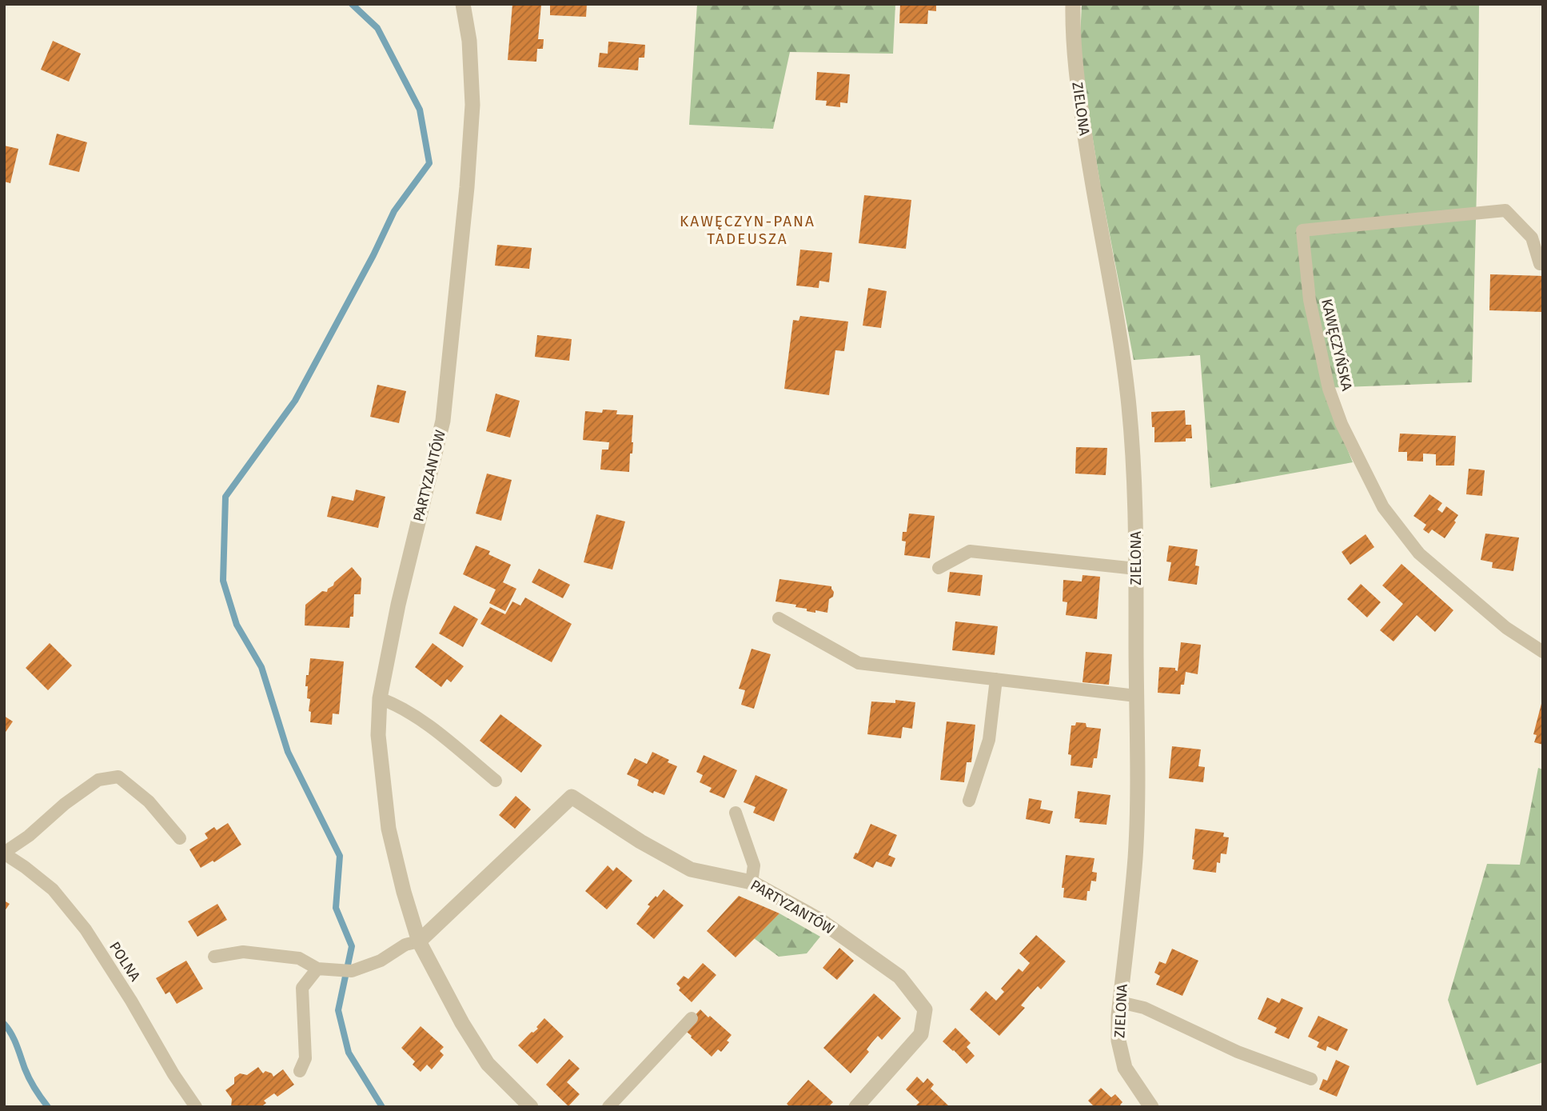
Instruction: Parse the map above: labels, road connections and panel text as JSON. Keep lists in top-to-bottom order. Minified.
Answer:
{"streets":{"street":["ZIELONA","PARTYZANTÓW"],"lane":["KAWĘCZYŃSKA","POLNA"]},"districts":["KAWĘCZYN-PANA TADEUSZA"]}
